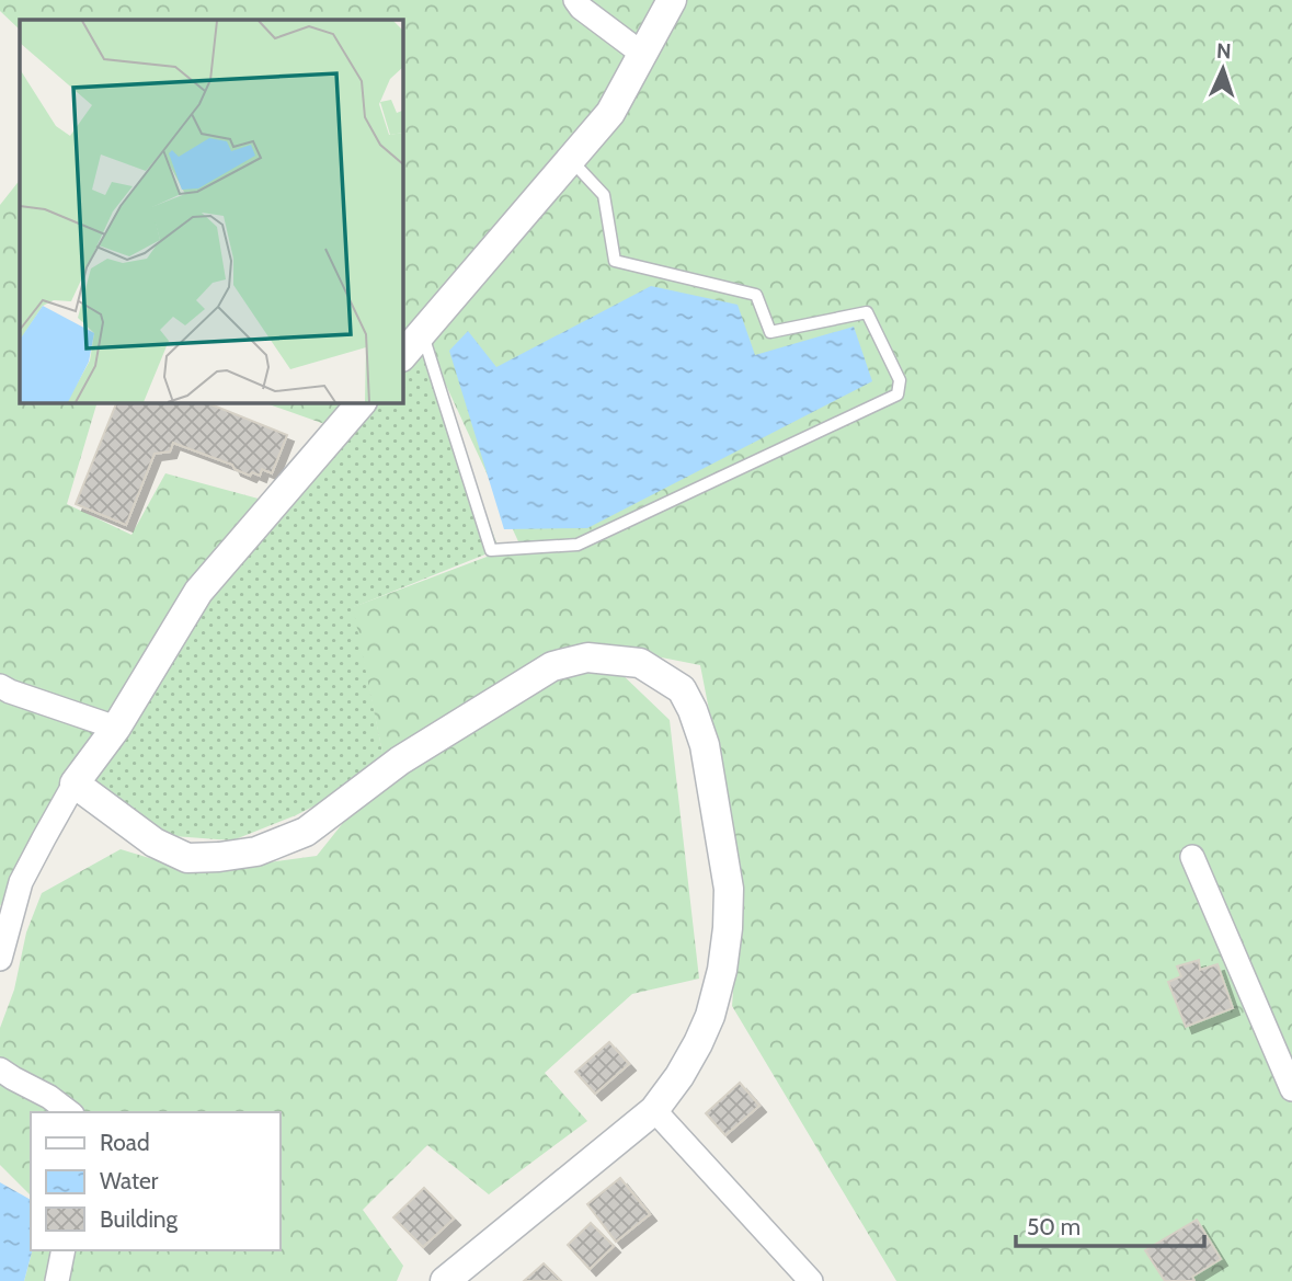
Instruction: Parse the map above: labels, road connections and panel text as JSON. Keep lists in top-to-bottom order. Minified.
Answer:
{"legend":["Road","Water","Building"],"scale_bar":"50 m","north":"top"}
